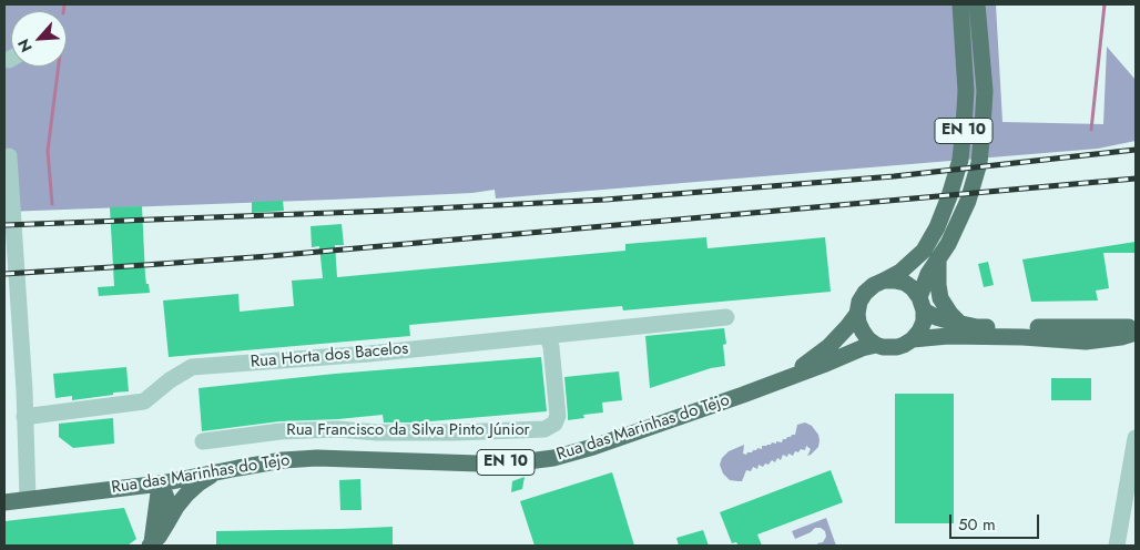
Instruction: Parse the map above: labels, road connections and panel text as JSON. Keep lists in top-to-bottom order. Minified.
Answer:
{"streets":{"main road":["EN 10","Rua das Marinhas do Tejo"],"street":["Rua Horta dos Bacelos","Rua Francisco da Silva Pinto Júnior"]},"crossings":[["EN 10","Rua das Marinhas do Tejo"],["Rua Horta dos Bacelos","Rua Francisco da Silva Pinto Júnior"]],"scale_bar":"50 m","north":"bottom left"}
